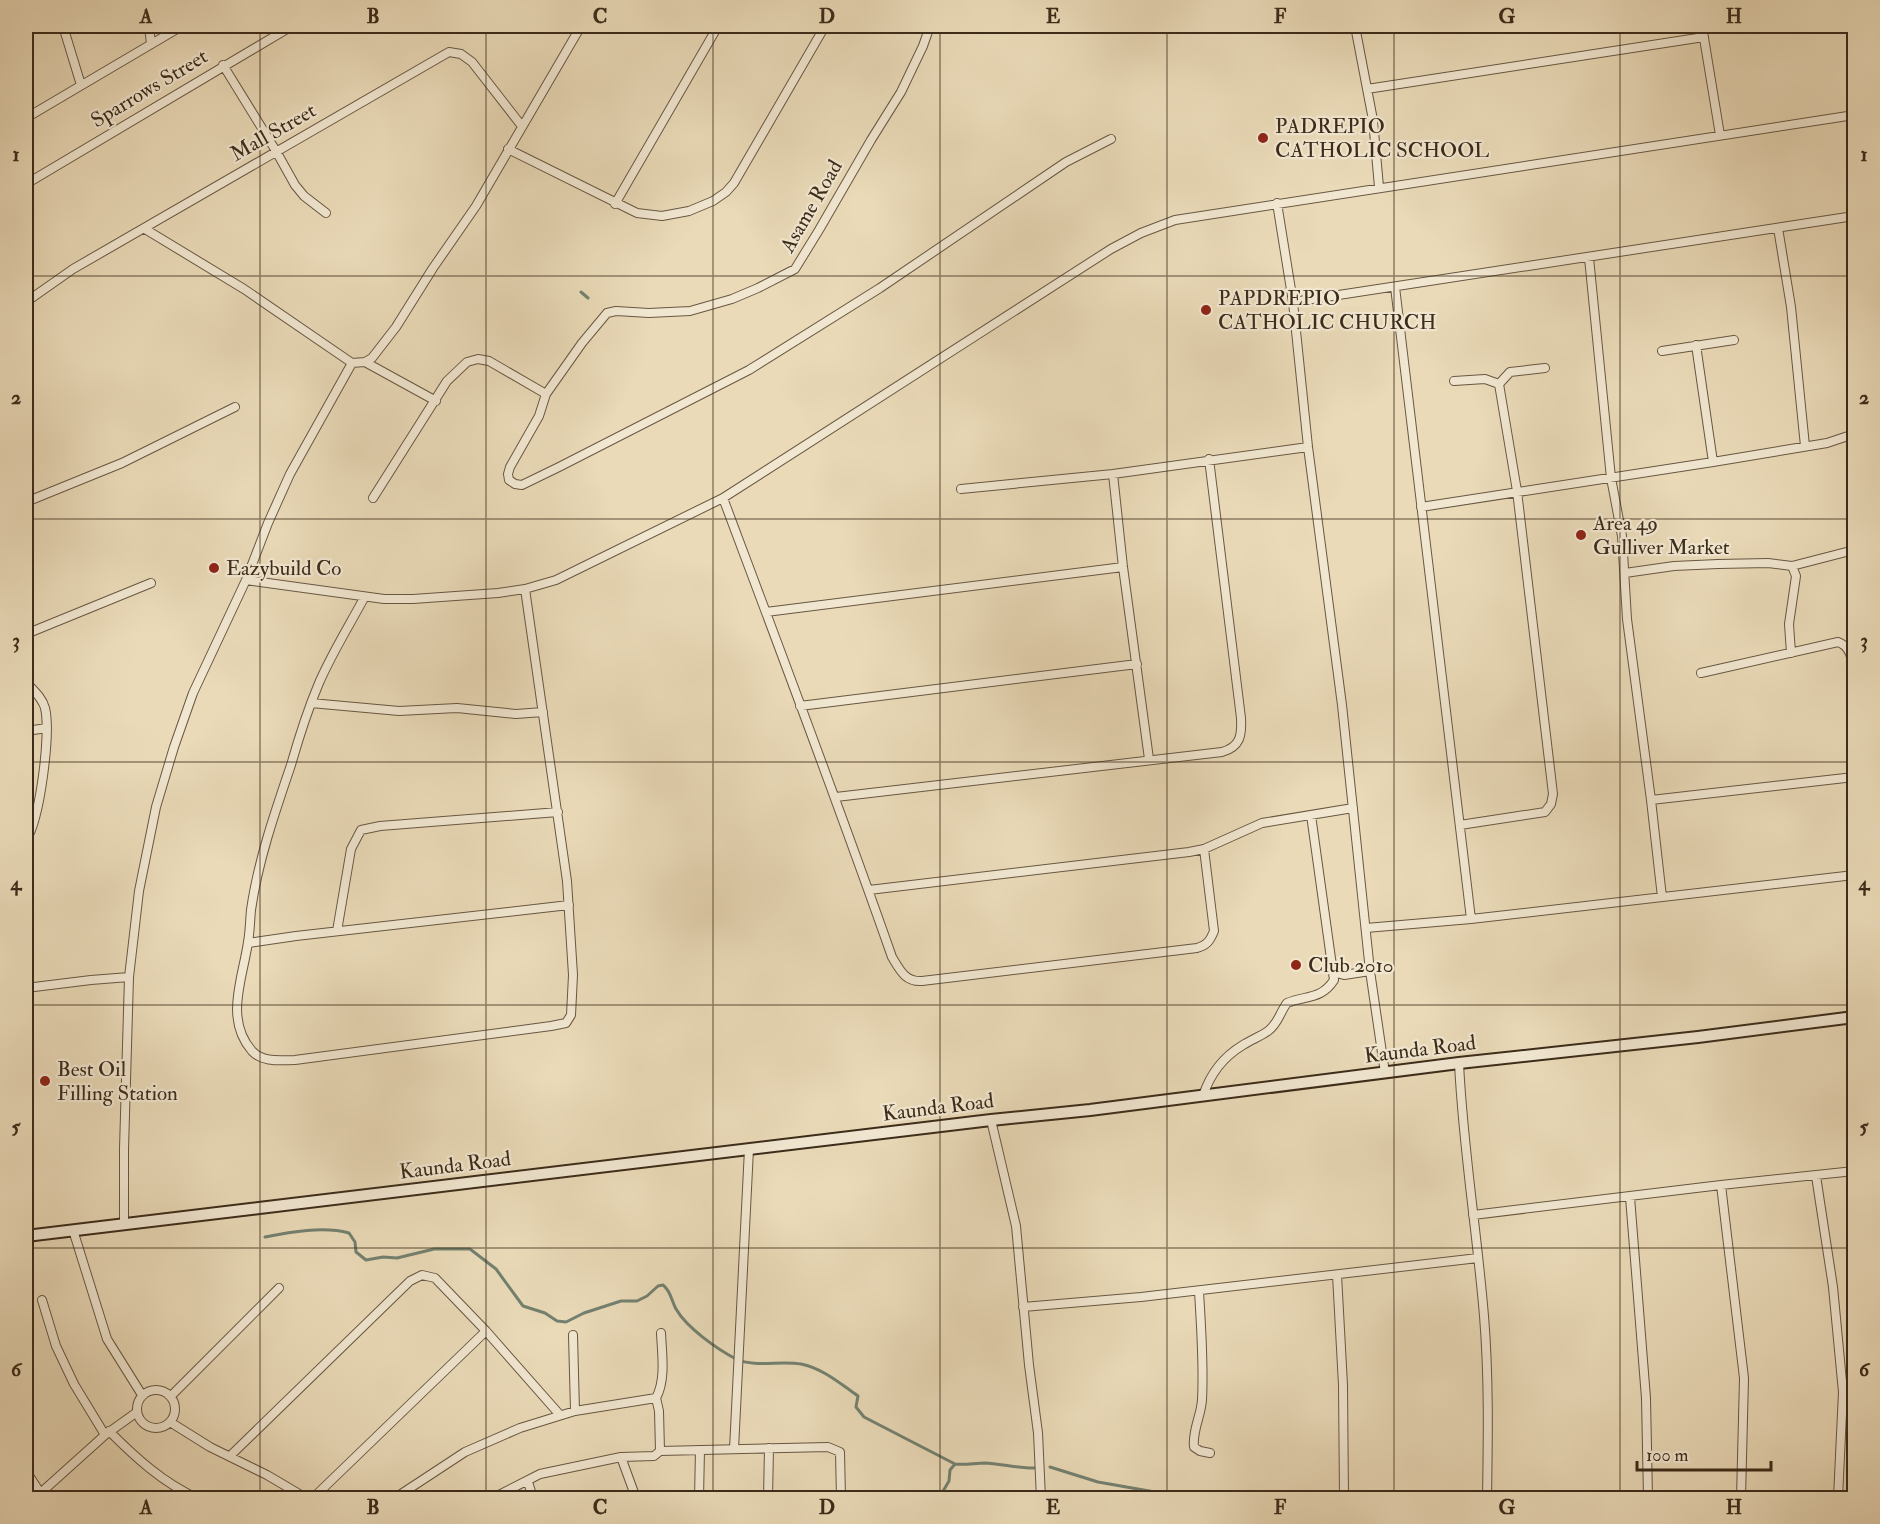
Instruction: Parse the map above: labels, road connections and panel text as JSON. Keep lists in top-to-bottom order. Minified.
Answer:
{"streets":{"main road":["Kaunda Road"],"street":["Sparrows Street","Mall Street","Asame Road"]},"places":["PADREPIO CATHOLIC SCHOOL","PAPDREPIO CATHOLIC CHURCH","Area 49 Gulliver Market","Eazybuild Co","Club 2010","Best Oil Filling Station"],"scale_bar":"100 m","grid":{"columns":["A","B","C","D","E","F","G","H"],"rows":["1","2","3","4","5","6"]}}
